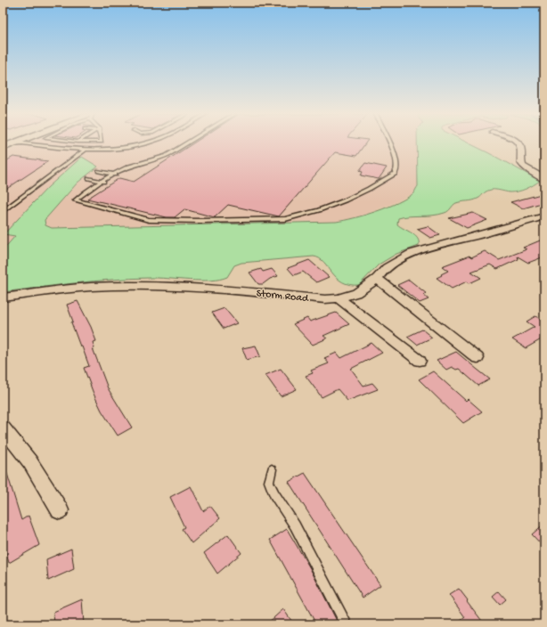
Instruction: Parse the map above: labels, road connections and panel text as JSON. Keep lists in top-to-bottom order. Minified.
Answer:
{"streets":{"street":["Storm Road"]}}
